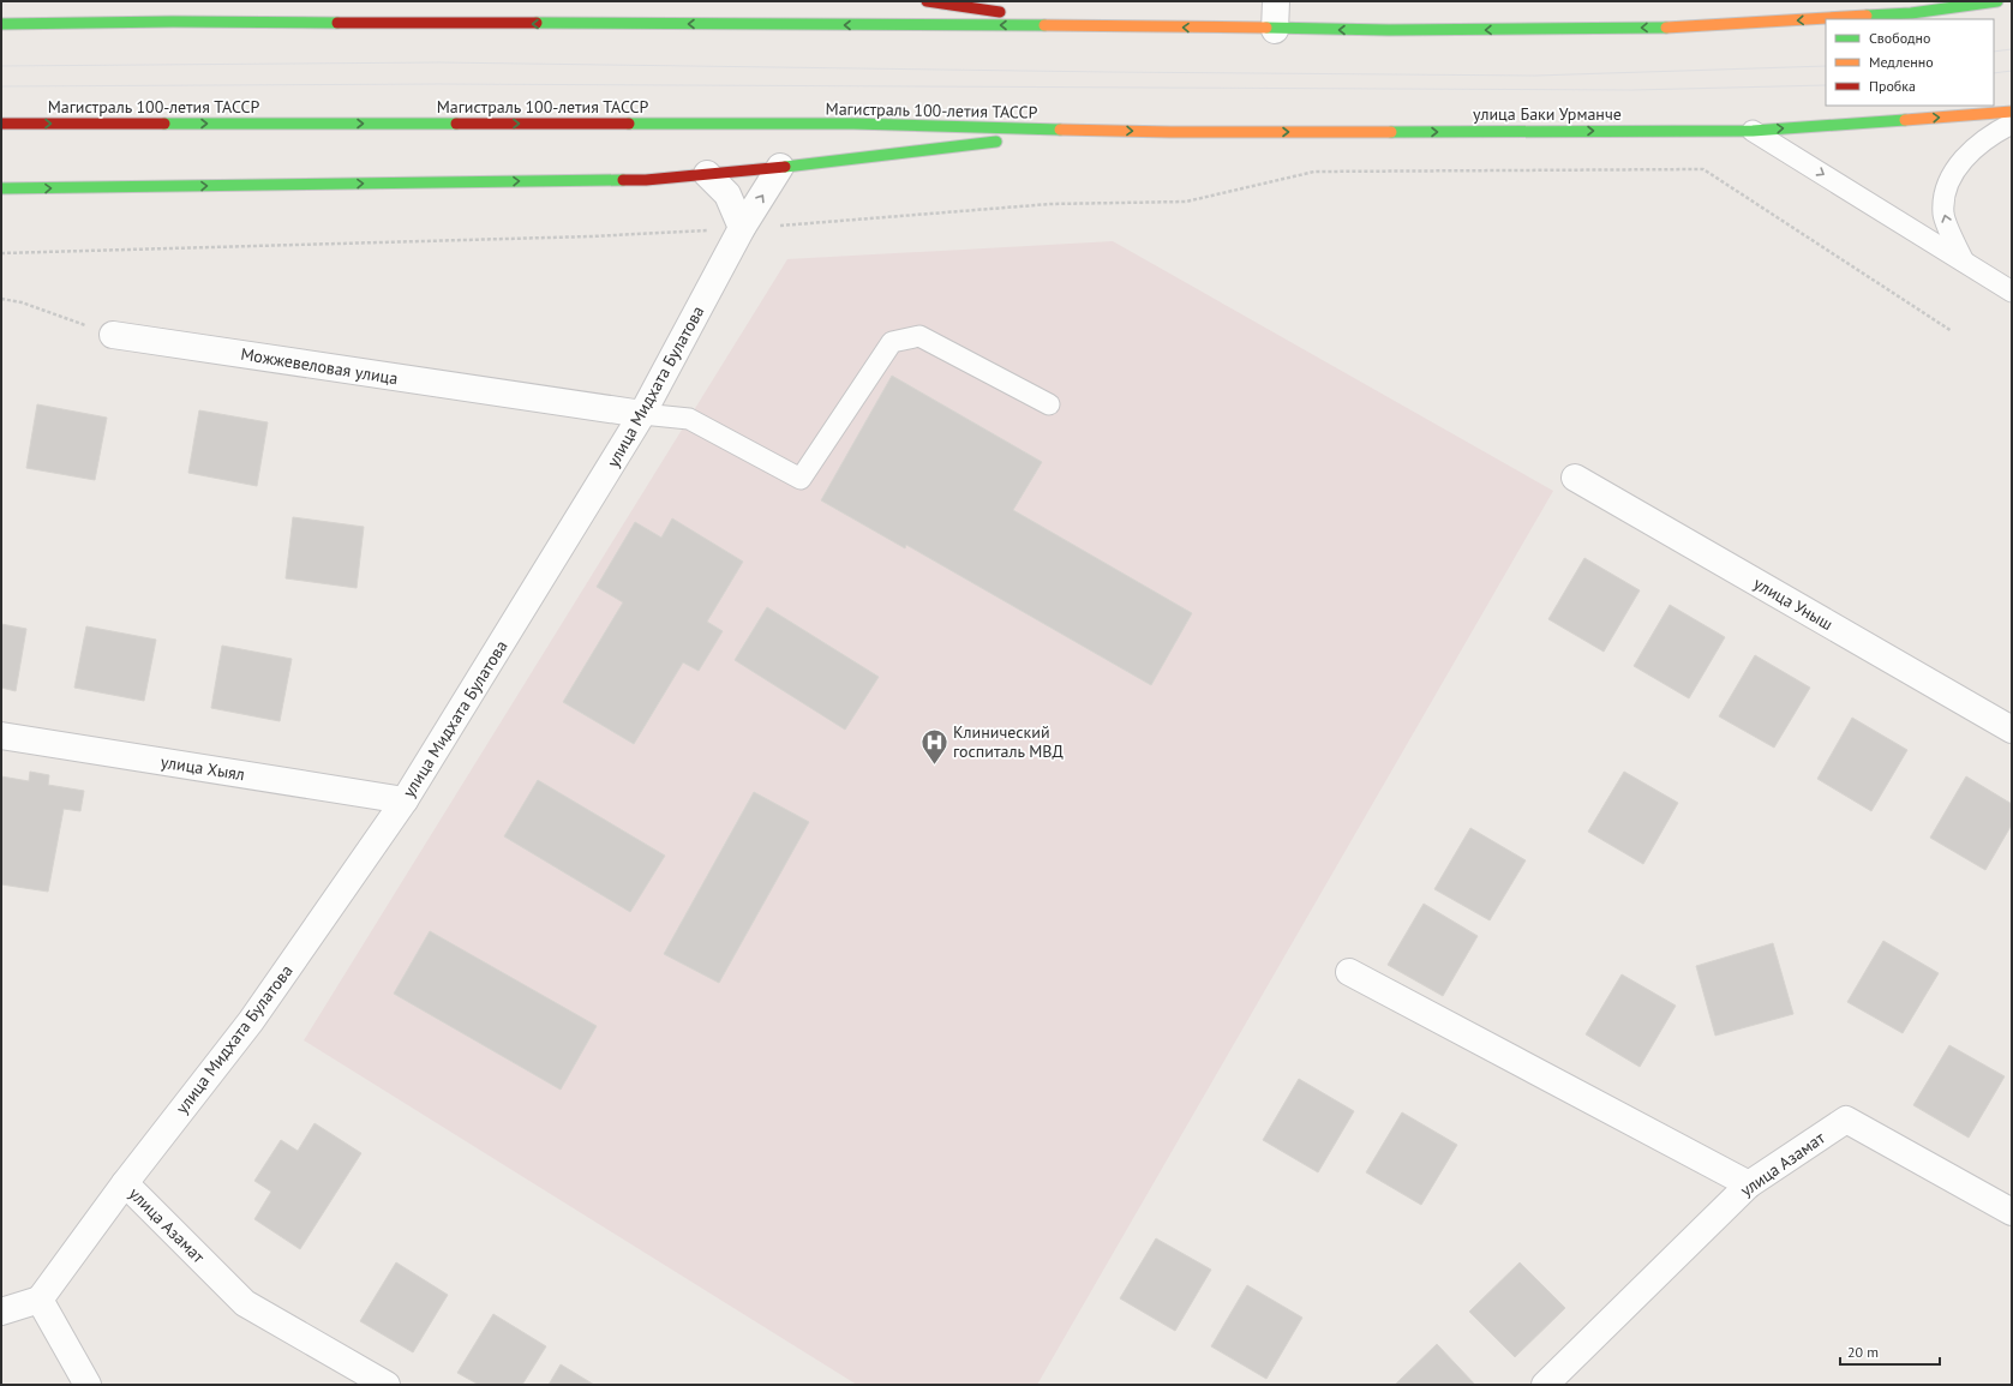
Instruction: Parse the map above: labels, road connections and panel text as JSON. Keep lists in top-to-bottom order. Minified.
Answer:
{"streets":{"main road":["Магистраль 100-летия ТАССР","улица Баки Урманче"],"street":["Можжевеловая улица","улица Мидхата Булатова","улица Уныш","улица Хыял","улица Азамат"]},"crossings":[["Магистраль 100-летия ТАССР","улица Баки Урманче"],["Можжевеловая улица","улица Мидхата Булатова"],["улица Мидхата Булатова","улица Хыял"],["улица Мидхата Булатова","улица Азамат"]],"one_way":["улица Баки Урманче"],"places":{"hospital":["Клинический госпиталь МВД"]},"legend":["Свободно","Медленно","Пробка"],"scale_bar":"20 m"}
